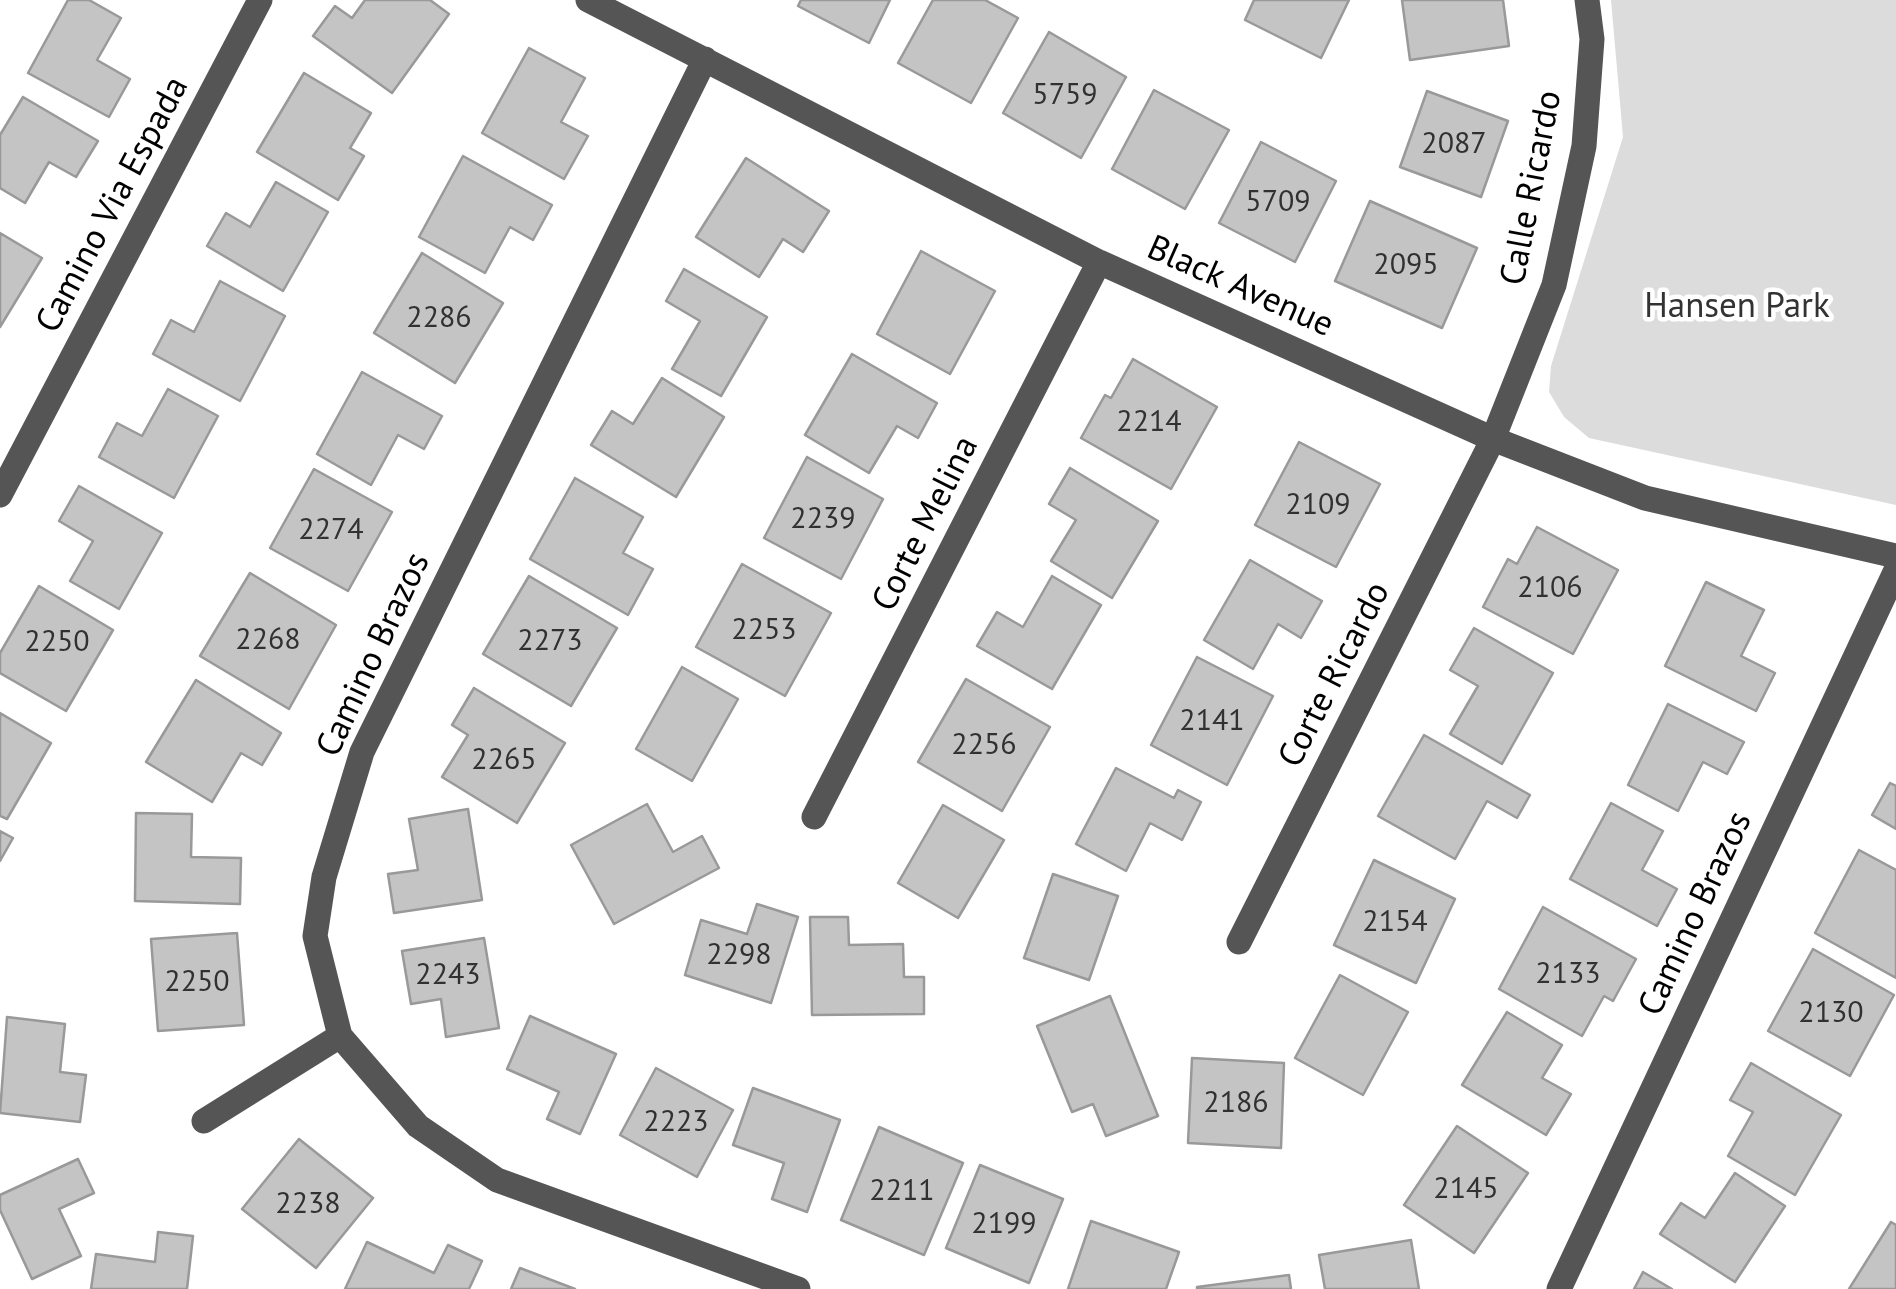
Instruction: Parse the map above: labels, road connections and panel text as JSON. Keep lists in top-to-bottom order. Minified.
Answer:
{"streets":{"street":["Calle Ricardo","Camino Via Espada","Black Avenue","Corte Melina","Camino Brazos","Corte Ricardo"]},"crossings":[["Calle Ricardo","Black Avenue"],["Calle Ricardo","Corte Ricardo"],["Black Avenue","Corte Melina"],["Black Avenue","Camino Brazos"],["Black Avenue","Corte Ricardo"]],"parks":["Hansen Park"],"house_numbers":["5759","2087","5709","2095","2286","2214","2109","2239","2274","2106","2253","2268","2273","2250","2141","2256","2265","2154","2298","2133","2243","2250","2130","2186","2223","2145","2211","2238","2199"]}
